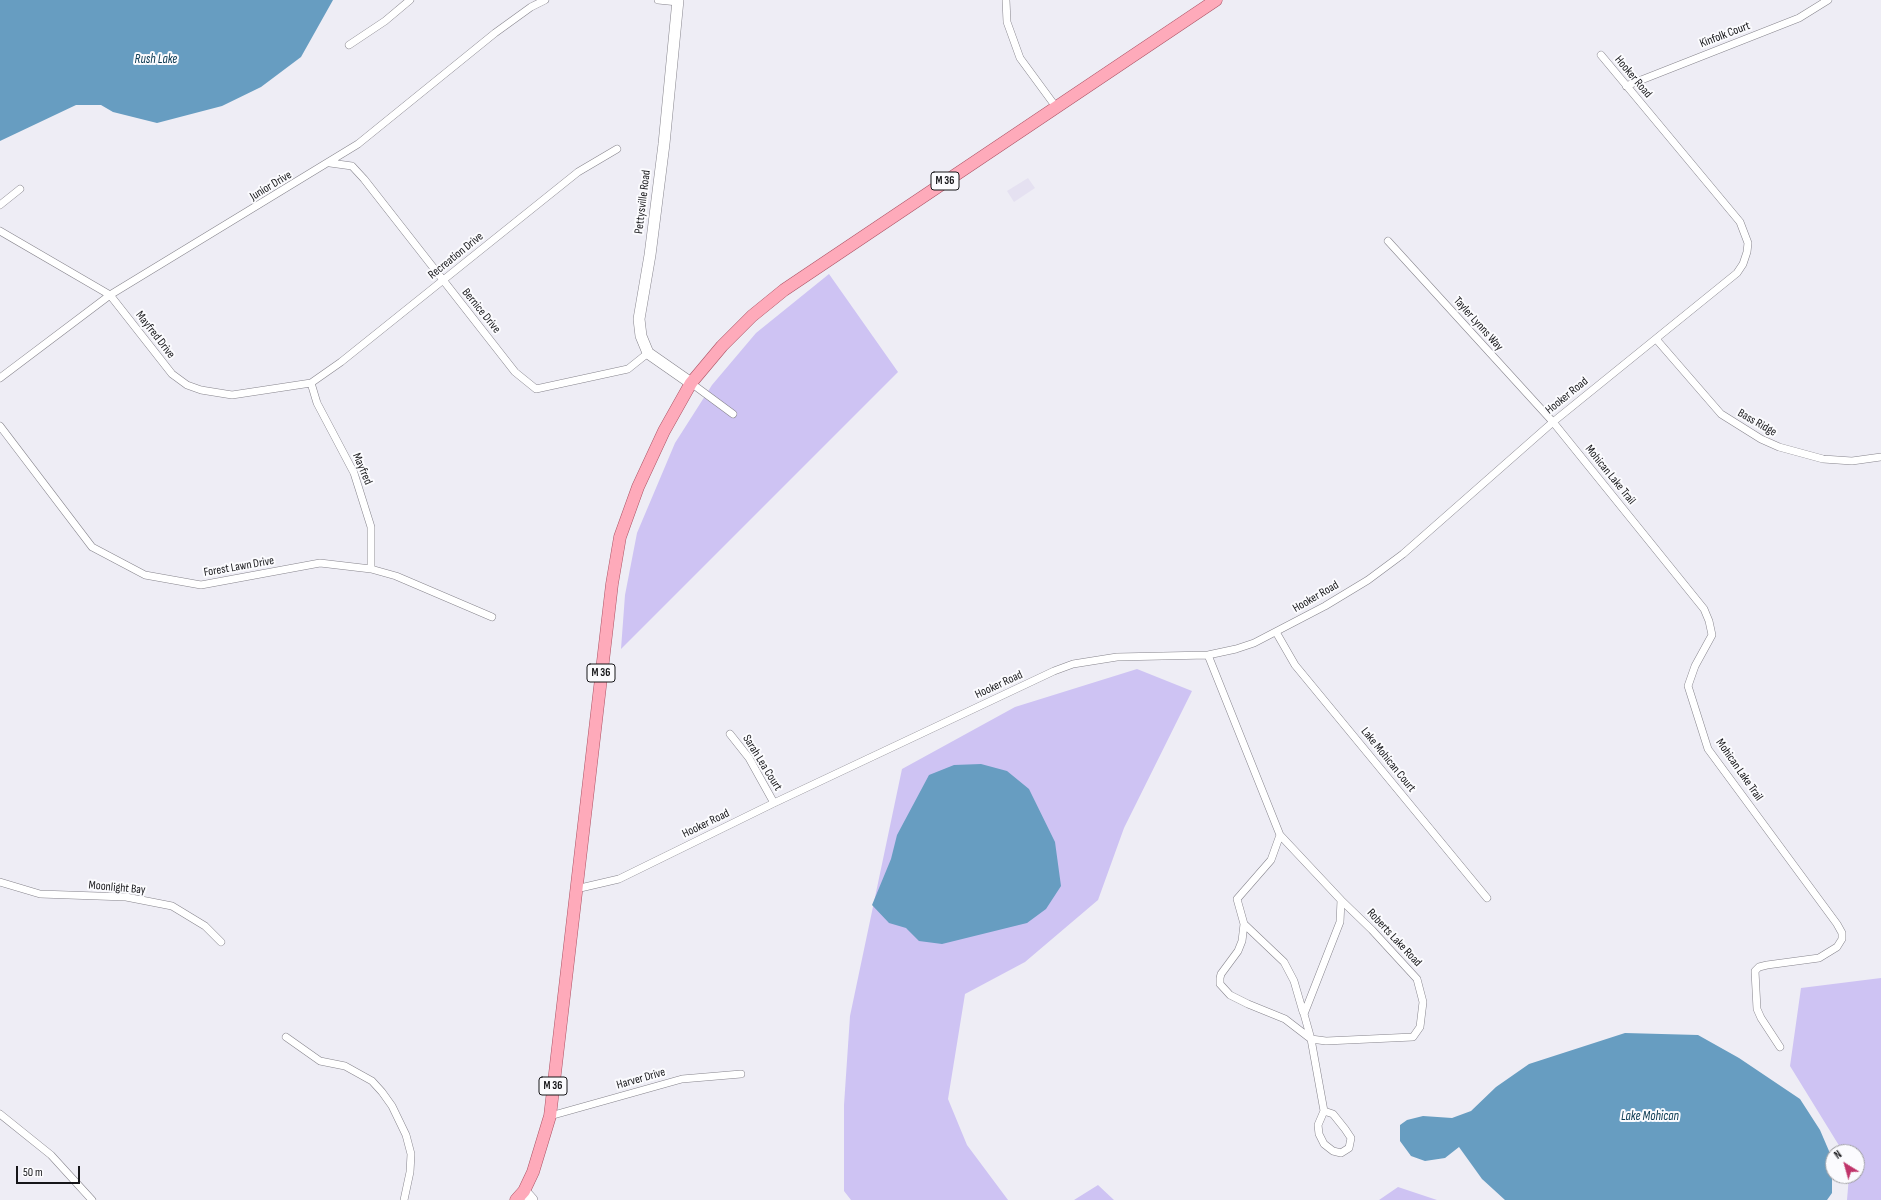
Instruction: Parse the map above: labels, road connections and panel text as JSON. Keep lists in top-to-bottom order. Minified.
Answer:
{"streets":{"main road":["M 36","Pettysville Road"],"street":["Kinfolk Court","Hooker Road","Junior Drive","Recreation Drive","Bernice Drive","Tayler Lynns Way","Mayfred Drive","Bass Ridge","Mayfred","Mohican Lake Trail","Forest Lawn Drive","Lake Mohican Court","Sarah Lea Court","Moonlight Bay","Roberts Lake Road","Harver Drive"]},"crossings":[["Kinfolk Court","Hooker Road"],["Hooker Road","M 36"],["Hooker Road","Tayler Lynns Way"],["Hooker Road","Bass Ridge"],["Hooker Road","Mohican Lake Trail"],["Hooker Road","Lake Mohican Court"],["Hooker Road","Sarah Lea Court"],["Hooker Road","Roberts Lake Road"],["M 36","Harver Drive"],["Junior Drive","Bernice Drive"],["Junior Drive","Mayfred Drive"],["Pettysville Road","Bernice Drive"],["Recreation Drive","Bernice Drive"],["Recreation Drive","Mayfred Drive"],["Recreation Drive","Mayfred"],["Tayler Lynns Way","Mohican Lake Trail"],["Mayfred Drive","Mayfred"],["Mayfred","Forest Lawn Drive"]],"water":["Rush Lake","Lake Mohican"],"scale_bar":"50 m","north":"top left"}
